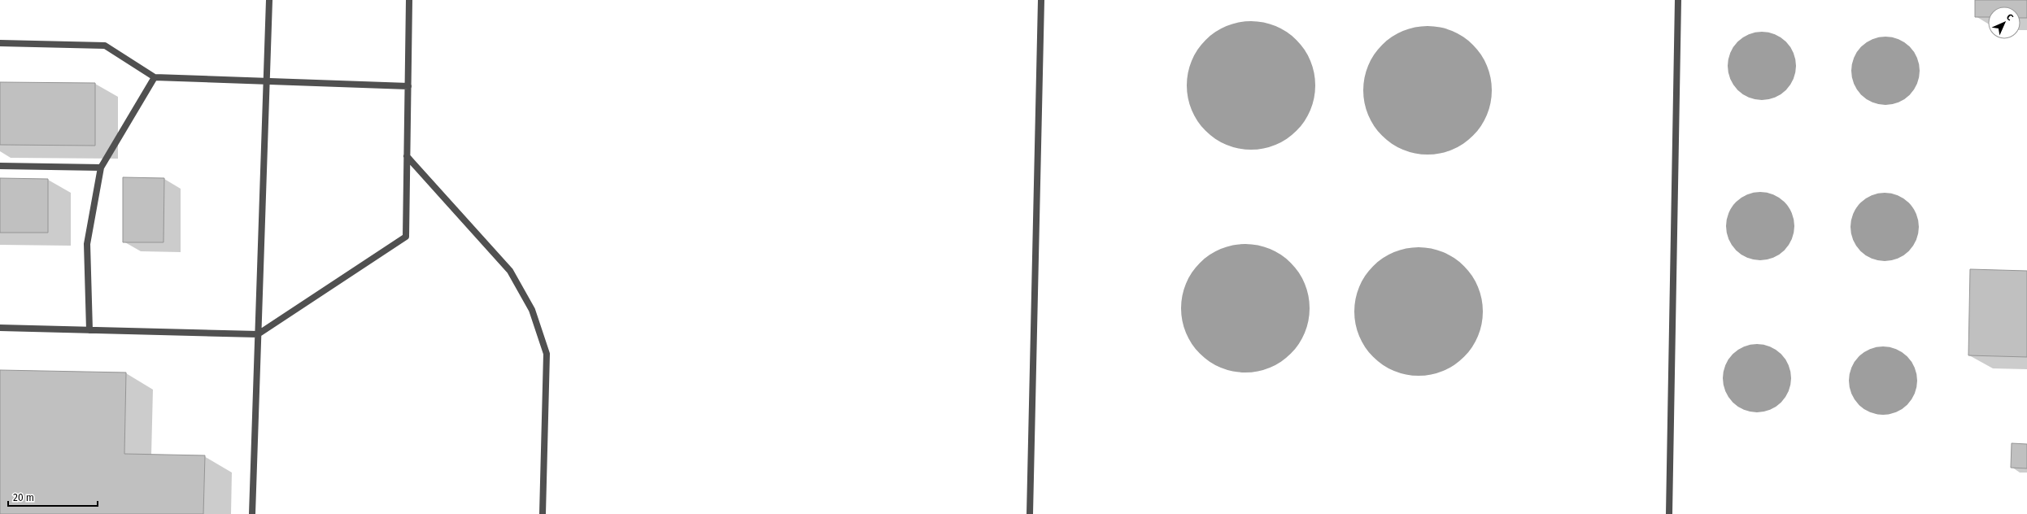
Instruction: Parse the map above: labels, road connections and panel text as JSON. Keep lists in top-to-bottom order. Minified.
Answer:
{"scale_bar":"20 m","north":"top right"}
